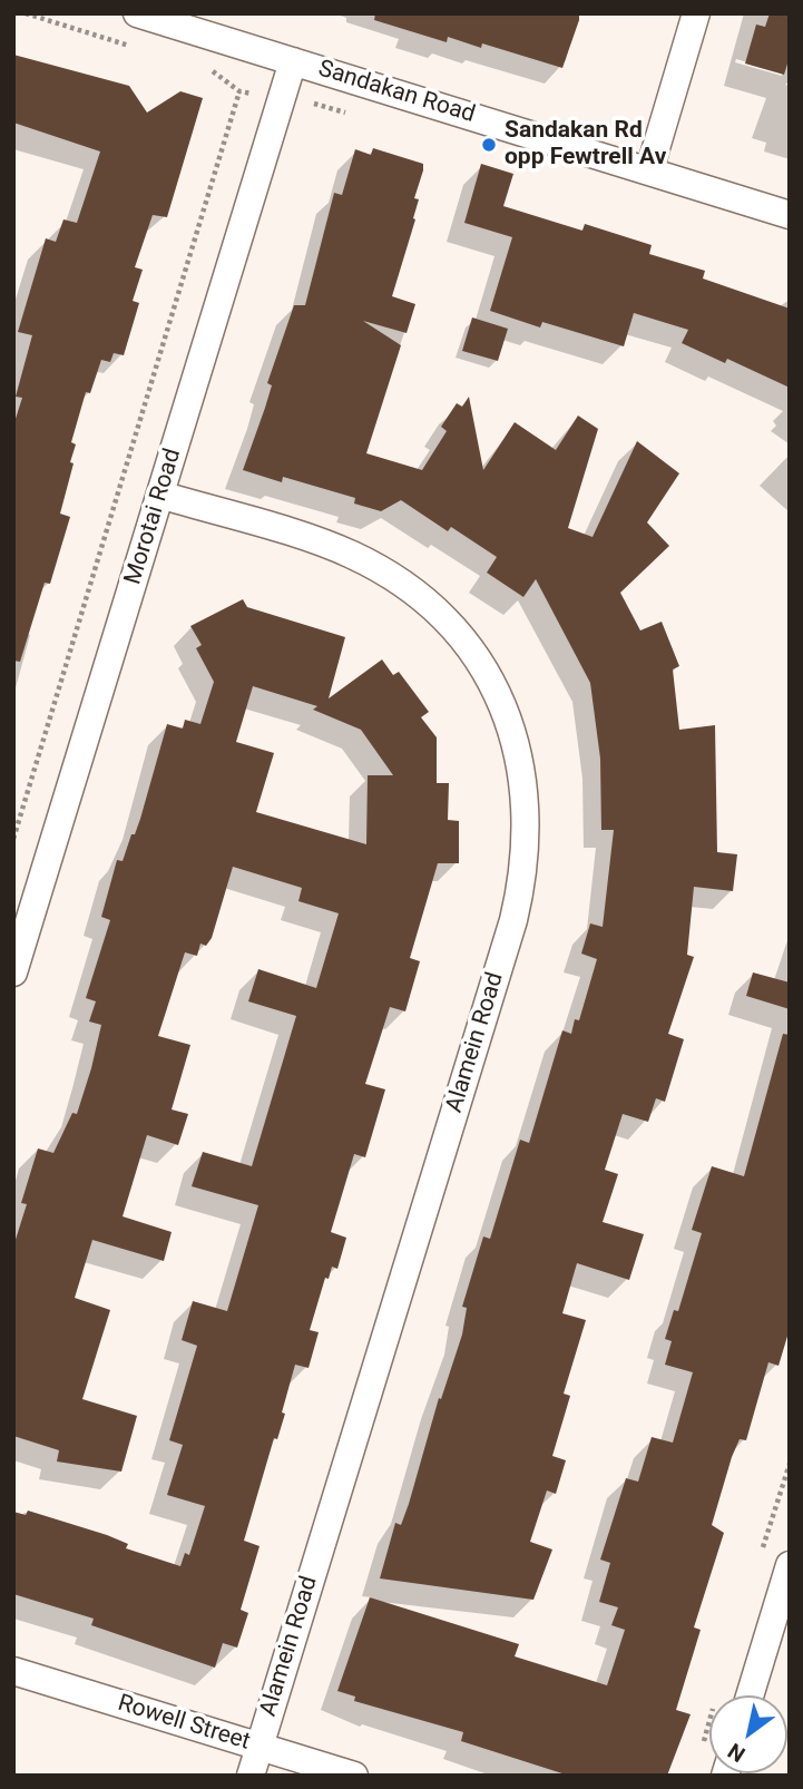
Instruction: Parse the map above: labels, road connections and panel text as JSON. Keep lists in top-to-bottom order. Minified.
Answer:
{"streets":{"street":["Sandakan Road","Morotai Road","Alamein Road","Rowell Street"]},"crossings":[["Sandakan Road","Morotai Road"],["Morotai Road","Alamein Road"],["Alamein Road","Rowell Street"]],"places":["Sandakan Rd opp Fewtrell Av"],"north":"bottom left"}
